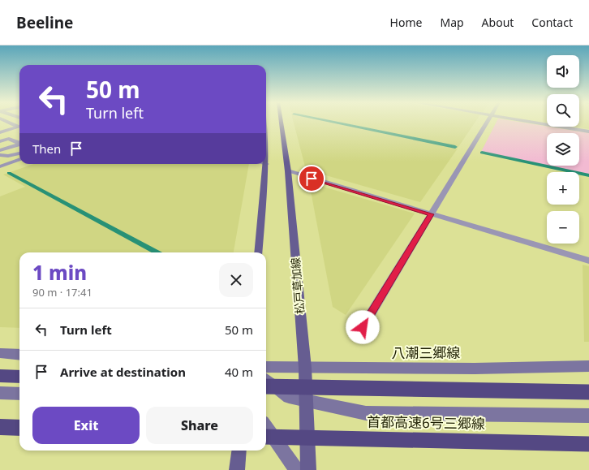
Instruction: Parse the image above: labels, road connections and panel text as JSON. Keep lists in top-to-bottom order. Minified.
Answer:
{"streets":{"highway":["首都高速6号三郷線"],"main road":["松戸草加線","八潮三郷線"]},"crossings":[["松戸草加線","八潮三郷線"]],"page":{"header":"Beeline","nav":["Home","Map","About","Contact"],"map_buttons":["+","−"],"turn":["50 m","Turn left"],"then":"Then","heading":["1 min","90 m · 17:41"],"list":[{"name":"Turn left","value":"50 m"},{"name":"Arrive at destination","value":"40 m"}],"buttons":["Exit","Share"]}}
